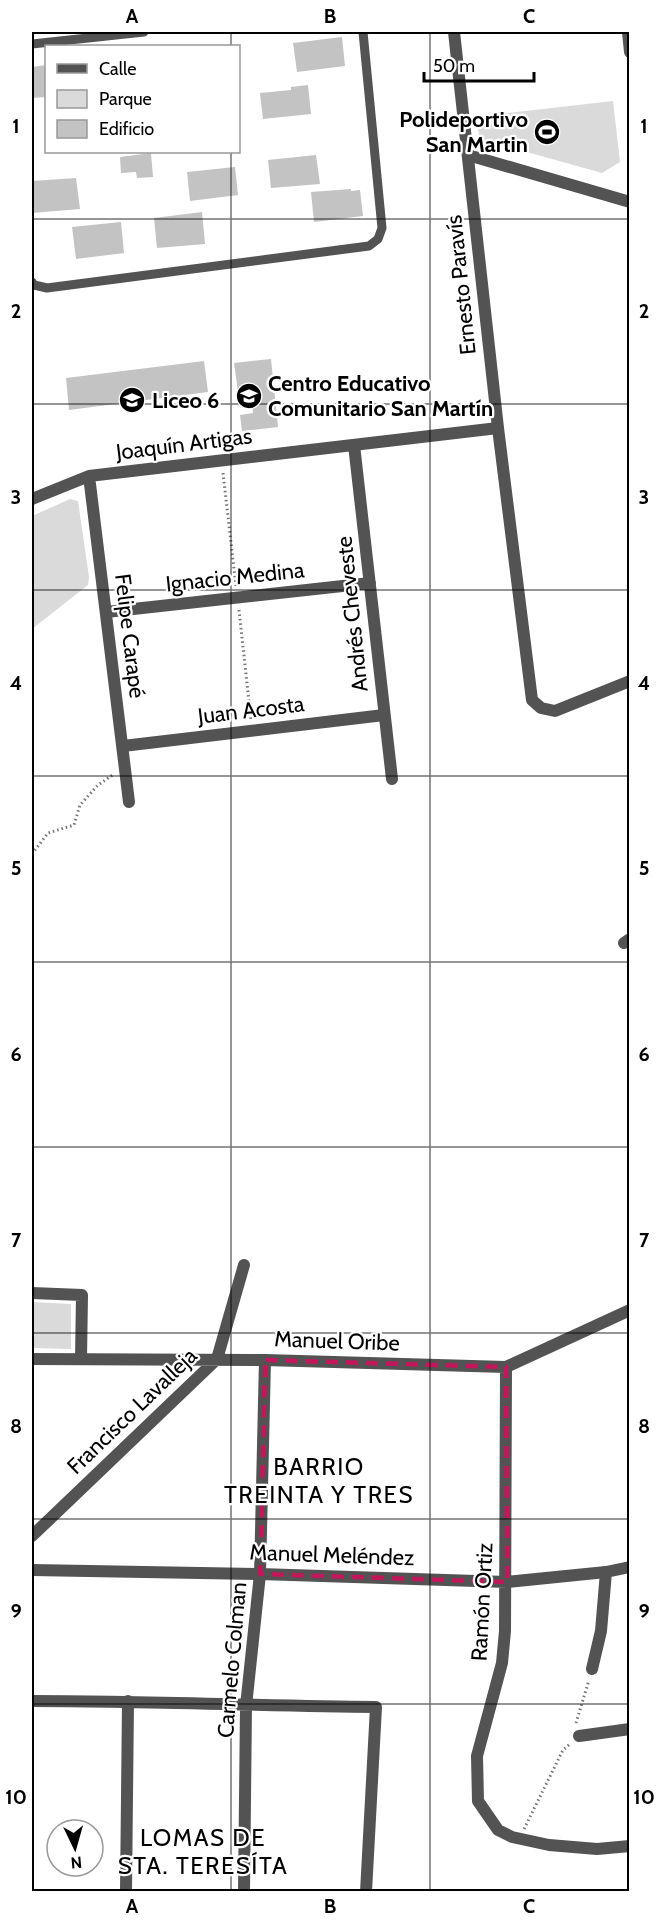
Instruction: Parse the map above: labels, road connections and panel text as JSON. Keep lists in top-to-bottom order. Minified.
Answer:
{"streets":{"street":["Ernesto Paravís","Joaquín Artigas","Ignacio Medina","Andrés Cheveste","Felipe Carapé","Juan Acosta","Manuel Oribe","Francisco Lavalleja","Manuel Meléndez","Ramón Ortiz","Carmelo Colman"]},"crossings":[["Ernesto Paravís","Joaquín Artigas"],["Joaquín Artigas","Andrés Cheveste"],["Joaquín Artigas","Felipe Carapé"],["Ignacio Medina","Andrés Cheveste"],["Ignacio Medina","Felipe Carapé"],["Andrés Cheveste","Juan Acosta"],["Felipe Carapé","Juan Acosta"],["Manuel Oribe","Francisco Lavalleja"],["Manuel Oribe","Ramón Ortiz"],["Manuel Oribe","Carmelo Colman"],["Manuel Meléndez","Ramón Ortiz"],["Manuel Meléndez","Carmelo Colman"]],"districts":["BARRIO TREINTA Y TRES","LOMAS DE STA. TERESÍTA"],"places":{"sports":["Polideportivo San Martin"],"school or university":["Centro Educativo Comunitario San Martín","Liceo 6"]},"legend":["Calle","Parque","Edificio"],"scale_bar":"50 m","north":"bottom","grid":{"columns":["A","B","C"],"rows":["1","2","3","4","5","6","7","8","9","10"]}}
